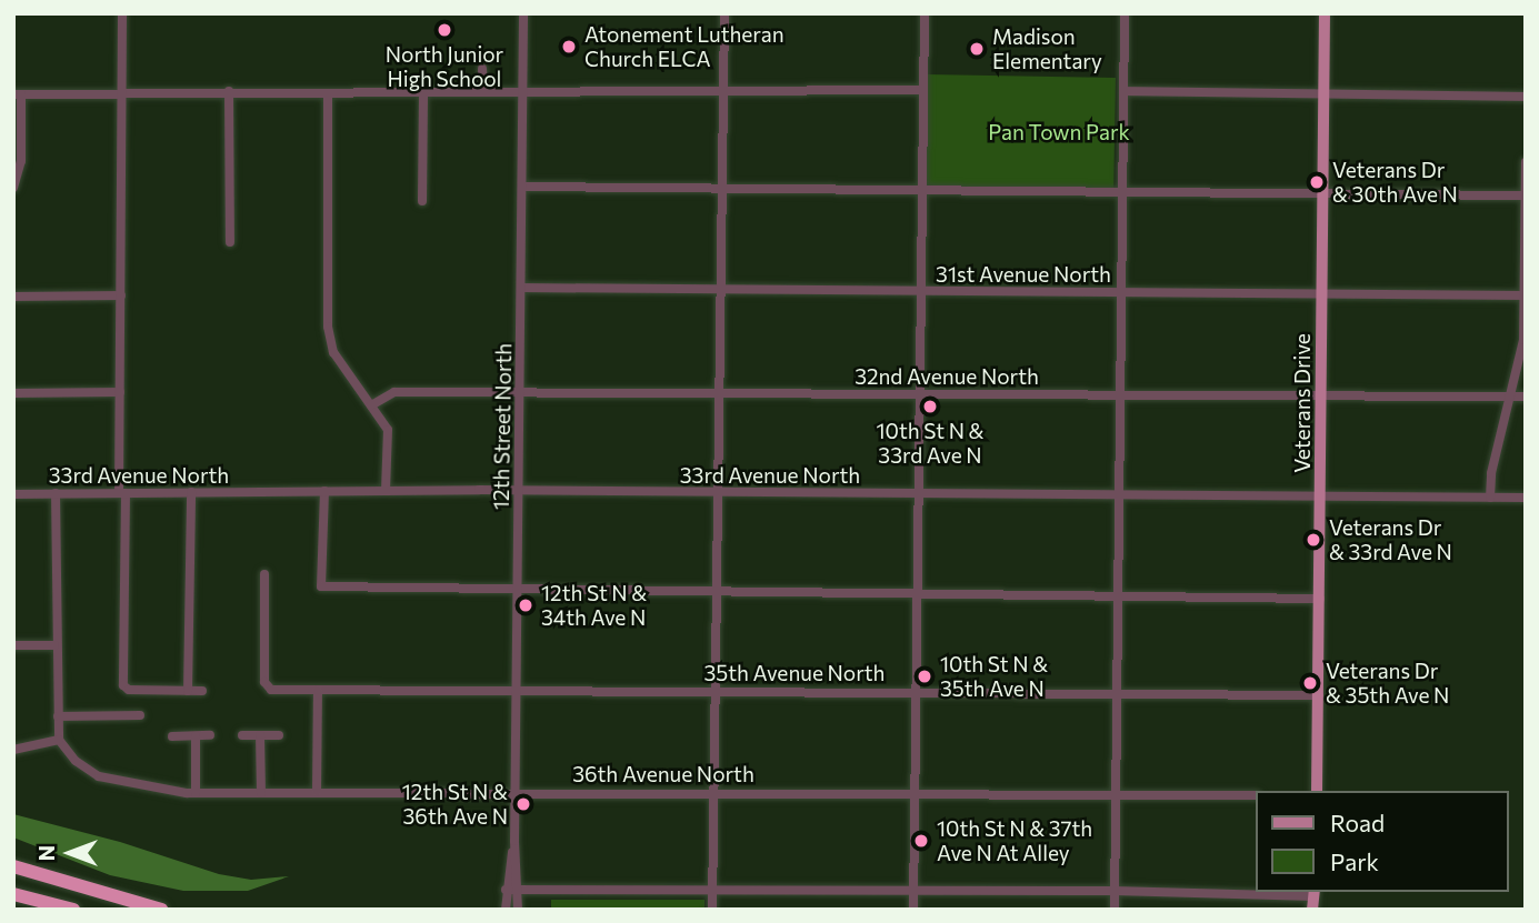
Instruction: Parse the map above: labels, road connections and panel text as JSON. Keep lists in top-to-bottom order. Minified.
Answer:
{"streets":{"main road":["Veterans Drive"],"street":["31st Avenue North","32nd Avenue North","12th Street North","33rd Avenue North","35th Avenue North","36th Avenue North"]},"crossings":[["31st Avenue North","Veterans Drive"],["31st Avenue North","12th Street North"],["32nd Avenue North","Veterans Drive"],["32nd Avenue North","12th Street North"],["Veterans Drive","33rd Avenue North"],["Veterans Drive","35th Avenue North"],["12th Street North","33rd Avenue North"],["12th Street North","35th Avenue North"],["12th Street North","36th Avenue North"]],"parks":["Pan Town Park"],"places":["North Junior High School","Atonement Lutheran Church ELCA","Madison Elementary","Veterans Dr & 30th Ave N","10th St N & 33rd Ave N","Veterans Dr & 33rd Ave N","12th St N & 34th Ave N","10th St N & 35th Ave N","Veterans Dr & 35th Ave N","12th St N & 36th Ave N","10th St N & 37th Ave N At Alley"],"legend":["Road","Park"],"north":"left"}
